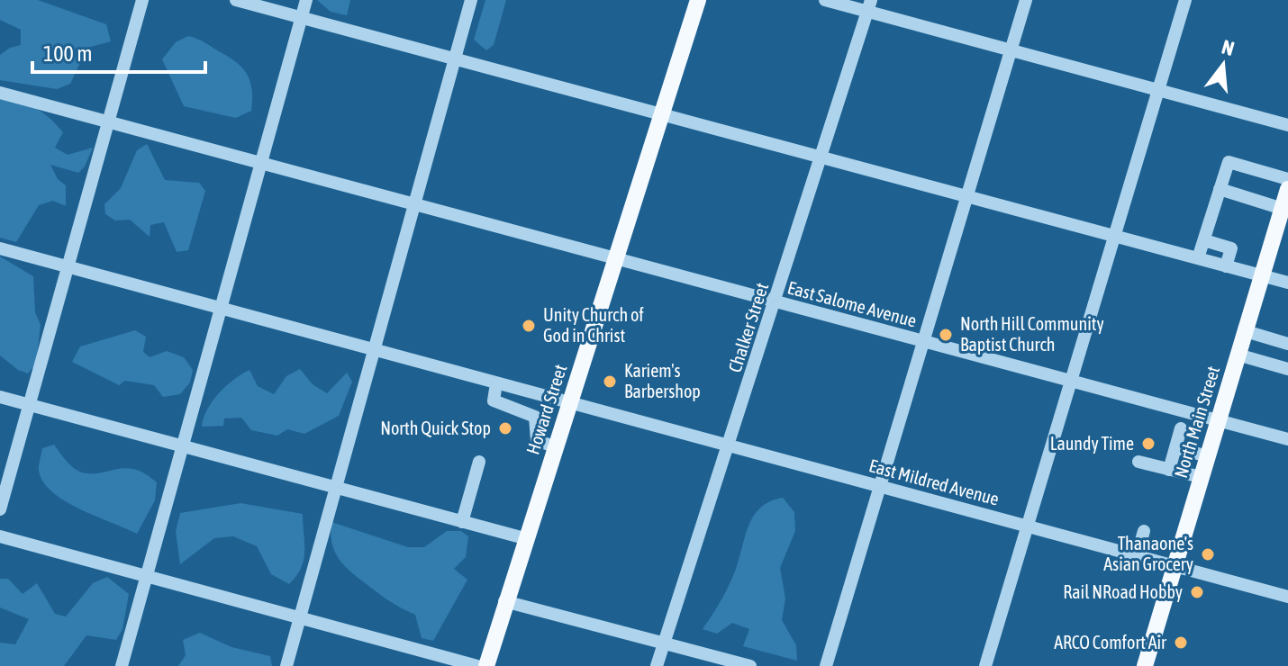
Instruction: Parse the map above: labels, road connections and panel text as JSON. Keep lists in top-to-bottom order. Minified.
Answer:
{"streets":{"main road":["Howard Street","North Main Street"],"street":["East Salome Avenue","Chalker Street","East Mildred Avenue"]},"crossings":[["East Salome Avenue","Chalker Street"],["East Salome Avenue","Howard Street"],["East Salome Avenue","North Main Street"],["Chalker Street","East Mildred Avenue"],["Howard Street","East Mildred Avenue"],["North Main Street","East Mildred Avenue"]],"places":["Unity Church of God in Christ","North Hill Community Baptist Church","Kariem's Barbershop","North Quick Stop","Laundy Time","Thanaone's Asian Grocery","Rail NRoad Hobby","ARCO Comfort Air"],"scale_bar":"100 m","north":"top"}
